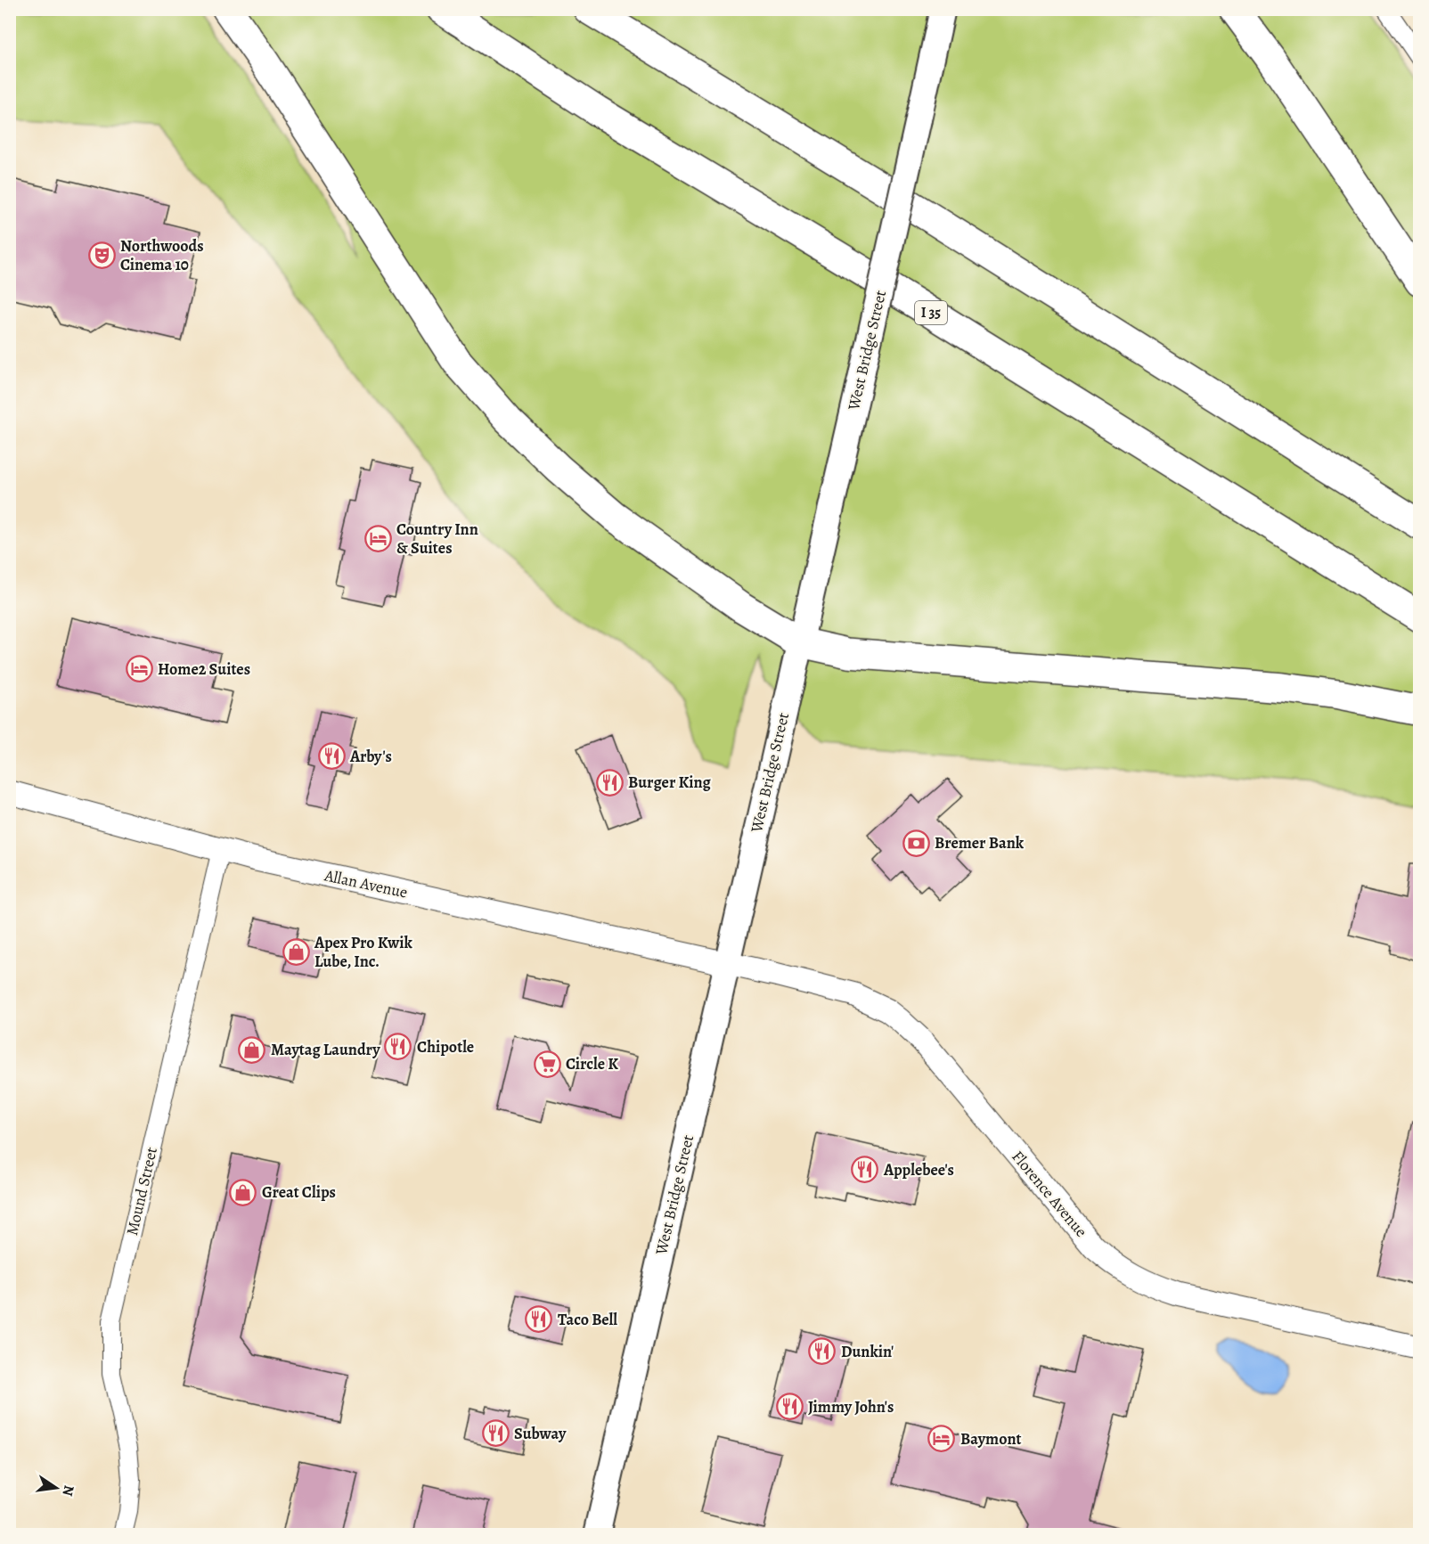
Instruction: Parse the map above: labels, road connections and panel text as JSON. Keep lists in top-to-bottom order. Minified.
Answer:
{"streets":{"highway":["I 35"],"main road":["West Bridge Street"],"street":["Allan Avenue","Mound Street","Florence Avenue"]},"crossings":[["West Bridge Street","Allan Avenue"],["West Bridge Street","Florence Avenue"],["Allan Avenue","Mound Street"],["Allan Avenue","Florence Avenue"]],"places":{"theatre":["Northwoods Cinema 10"],"hotel":["Country Inn & Suites","Home2 Suites","Baymont"],"restaurant":["Arby's","Burger King","Chipotle","Applebee's","Taco Bell","Dunkin'","Jimmy John's","Subway"],"bank":["Bremer Bank"],"shop":["Apex Pro Kwik Lube, Inc.","Maytag Laundry","Great Clips"],"supermarket":["Circle K"]},"north":"right"}
